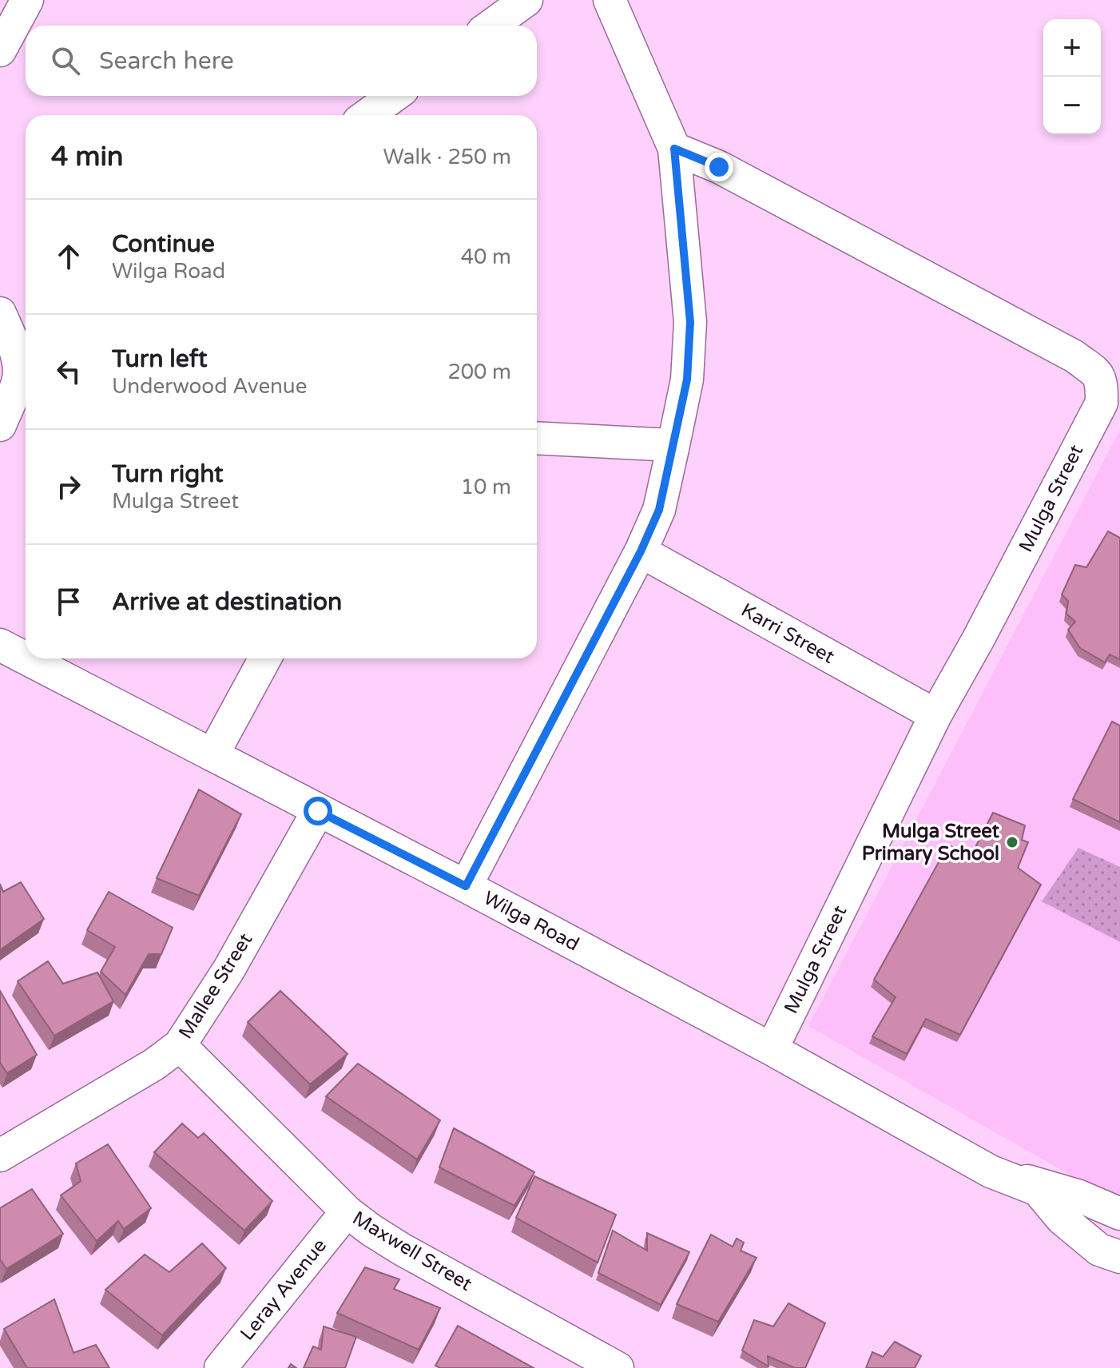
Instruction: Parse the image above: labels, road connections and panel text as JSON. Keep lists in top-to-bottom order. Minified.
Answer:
{"streets":{"street":["Mulga Street","Karri Street","Wilga Road","Mallee Street","Maxwell Street","Leray Avenue"]},"crossings":[["Mulga Street","Karri Street"],["Mulga Street","Wilga Road"],["Wilga Road","Mallee Street"],["Mallee Street","Maxwell Street"],["Maxwell Street","Leray Avenue"]],"places":["Mulga Street Primary School"],"page":{"map_buttons":["+","−"],"search":"Search here","heading":["4 min","Walk · 250 m"],"list":[["Continue","Wilga Road","40 m"],["Turn left","Underwood Avenue","200 m"],["Turn right","Mulga Street","10 m"],"Arrive at destination"]}}
